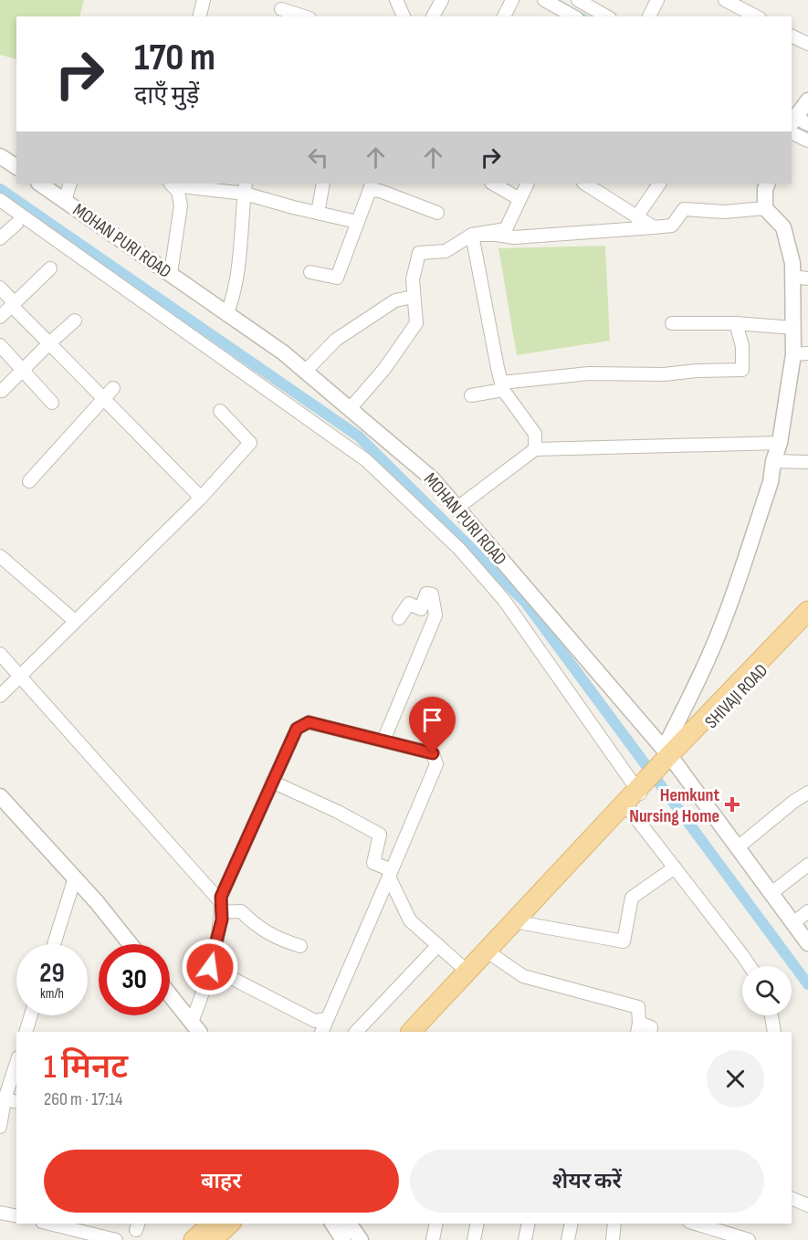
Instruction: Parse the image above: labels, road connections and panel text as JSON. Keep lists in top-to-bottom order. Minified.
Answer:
{"streets":{"main road":["SHIVAJI ROAD"],"street":["MOHAN PURI ROAD"]},"crossings":[["MOHAN PURI ROAD","SHIVAJI ROAD"]],"places":{"health":["Hemkunt Nursing Home"]},"page":{"turn":["170 m","दाएँ मुड़ें"],"speed":"29 km/h","limit":"30","heading":["1 मिनट","260 m · 17:14"],"buttons":["बाहर","शेयर करें"]}}
